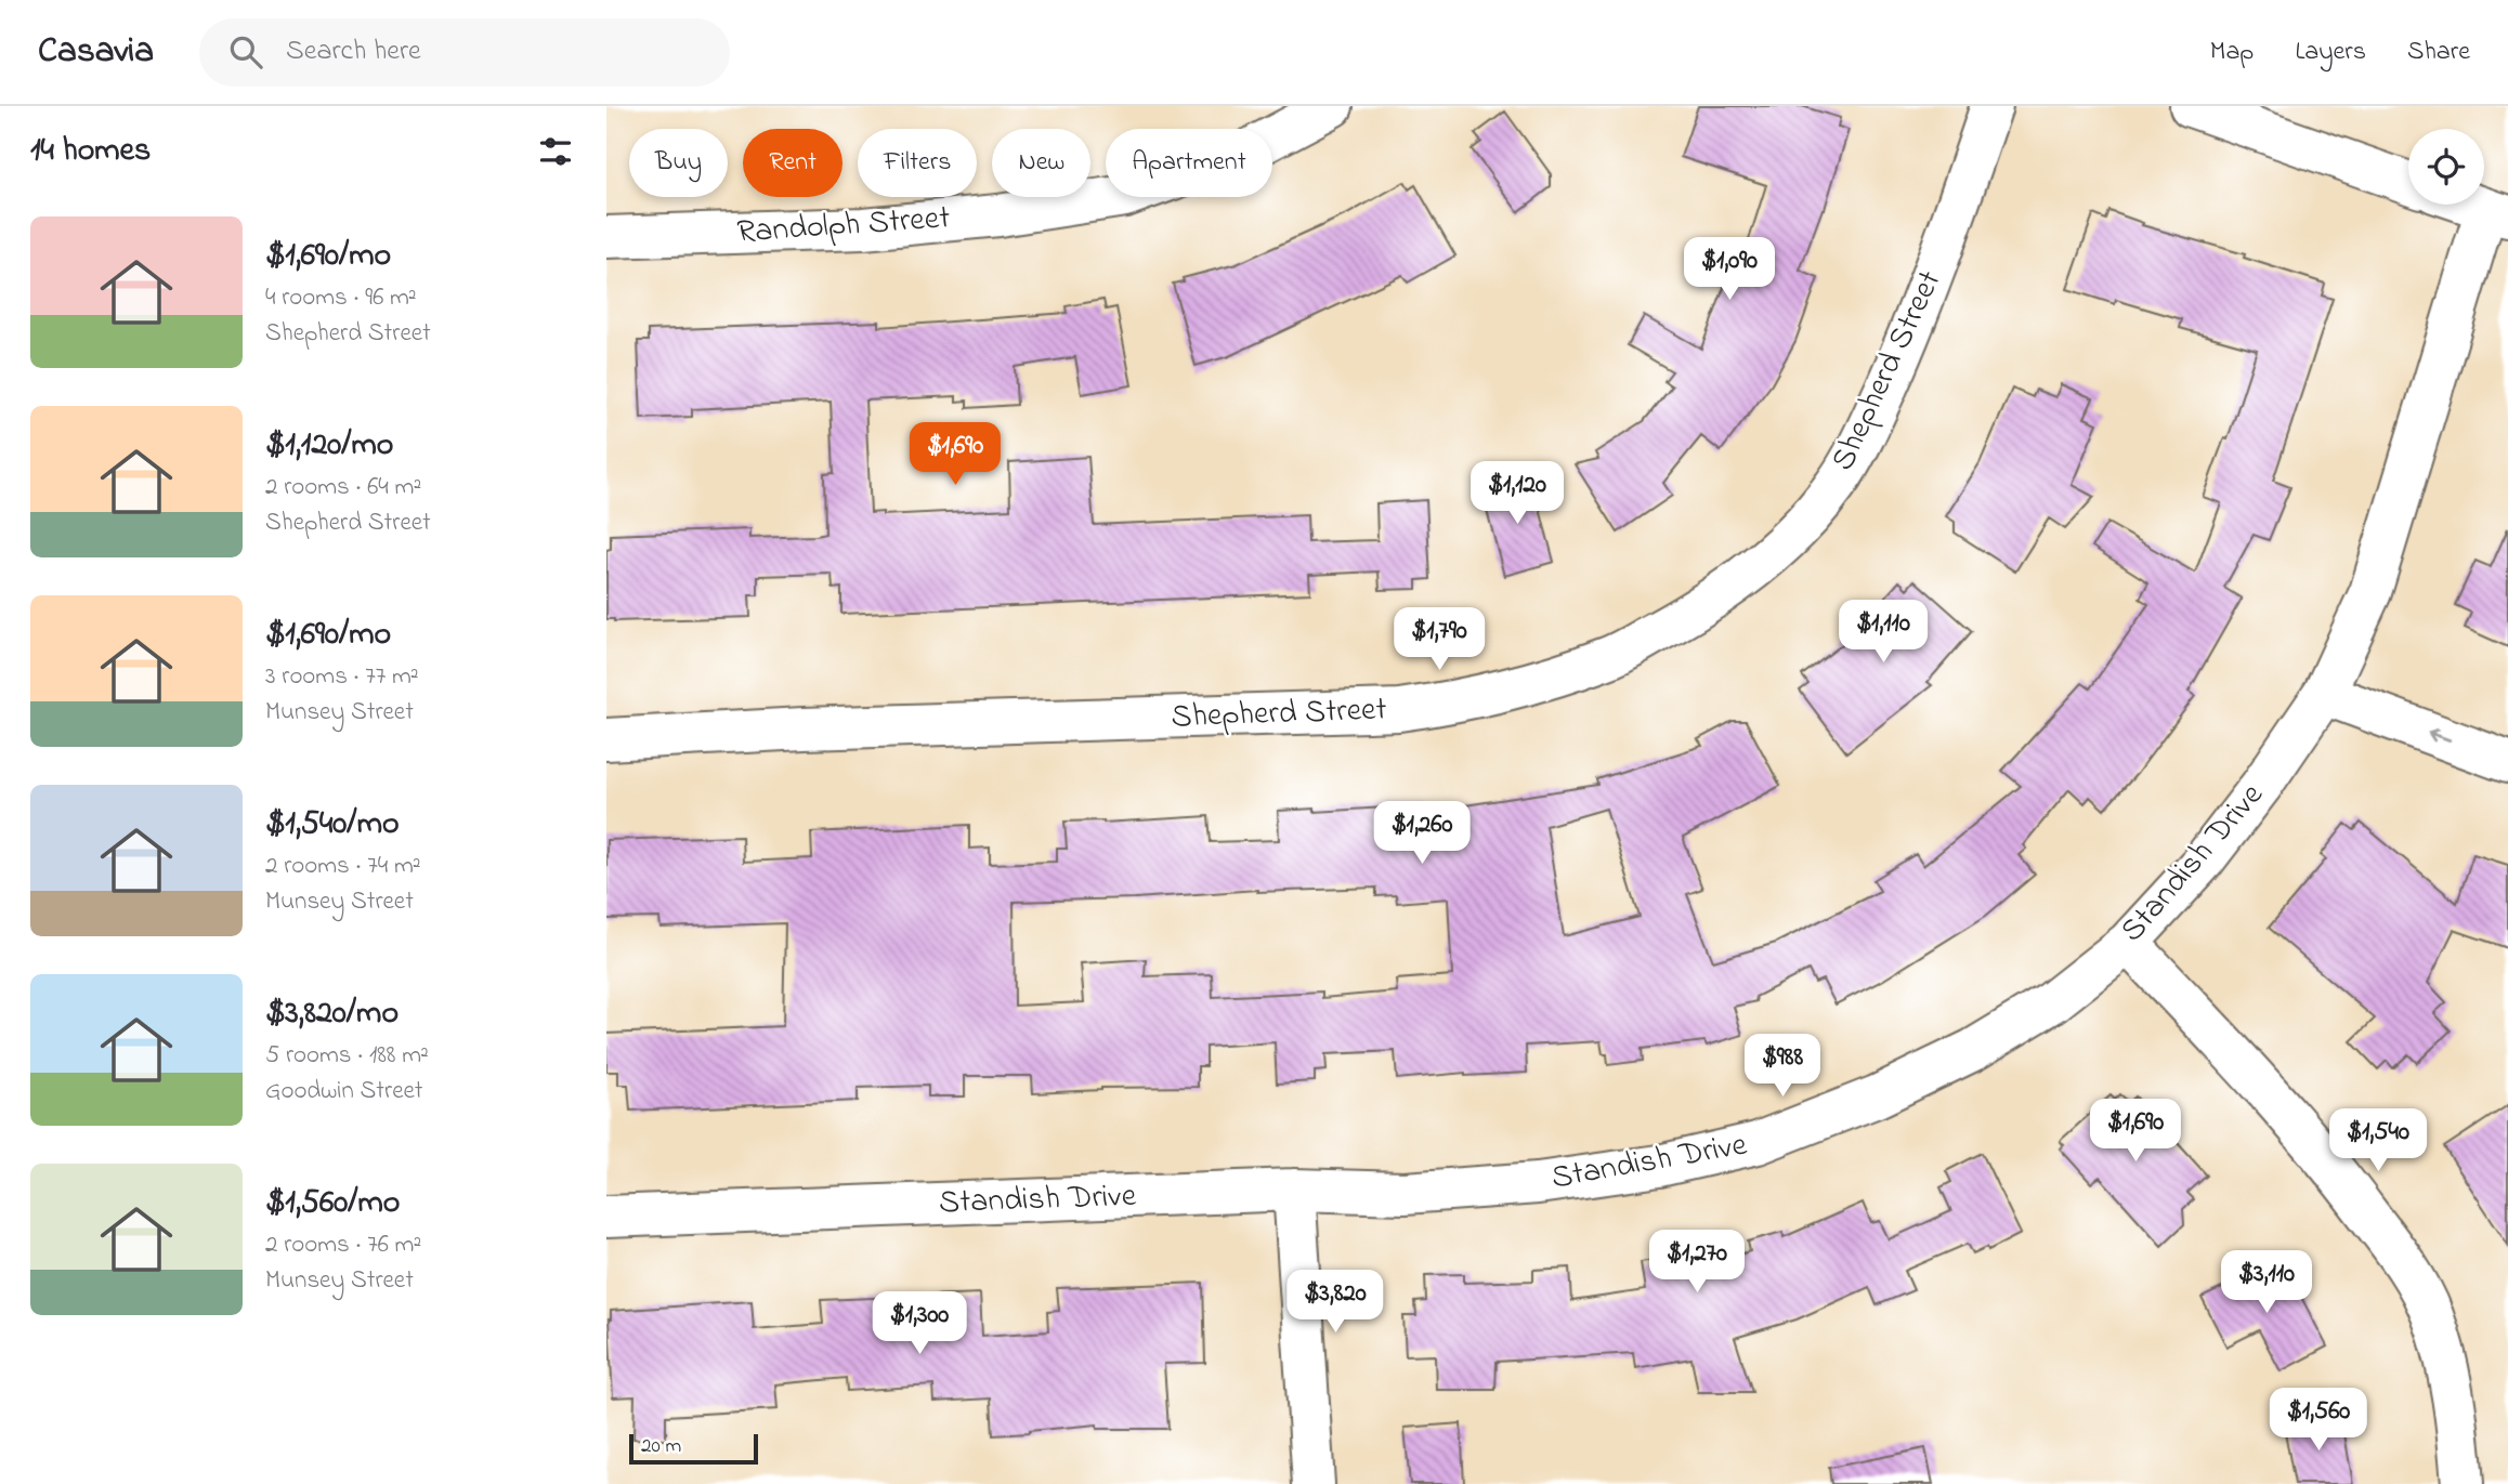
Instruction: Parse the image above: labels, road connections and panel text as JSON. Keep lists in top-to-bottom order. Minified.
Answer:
{"streets":{"street":["Randolph Street","Shepherd Street","Standish Drive"]},"scale_bar":"20 m","page":{"header":"Casavia","search":"Search here","nav":["Map","Layers","Share"],"heading":"14 homes","chip":["Buy","Rent","Filters","New","Apartment"],"list":[{"name":"$1,690/mo","note":"4 rooms · 96 m² · Shepherd Street"},{"name":"$1,120/mo","note":"2 rooms · 64 m² · Shepherd Street"},{"name":"$1,690/mo","note":"3 rooms · 77 m² · Munsey Street"},{"name":"$1,540/mo","note":"2 rooms · 74 m² · Munsey Street"},{"name":"$3,820/mo","note":"5 rooms · 188 m² · Goodwin Street"},{"name":"$1,560/mo","note":"2 rooms · 76 m² · Munsey Street"}],"price":["$1,090","$1,690","$1,120","$1,110","$1,790","$1,260","$988","$1,690","$1,540","$1,270","$3,110","$3,820","$1,300","$1,560"],"scale":"20 m"}}
